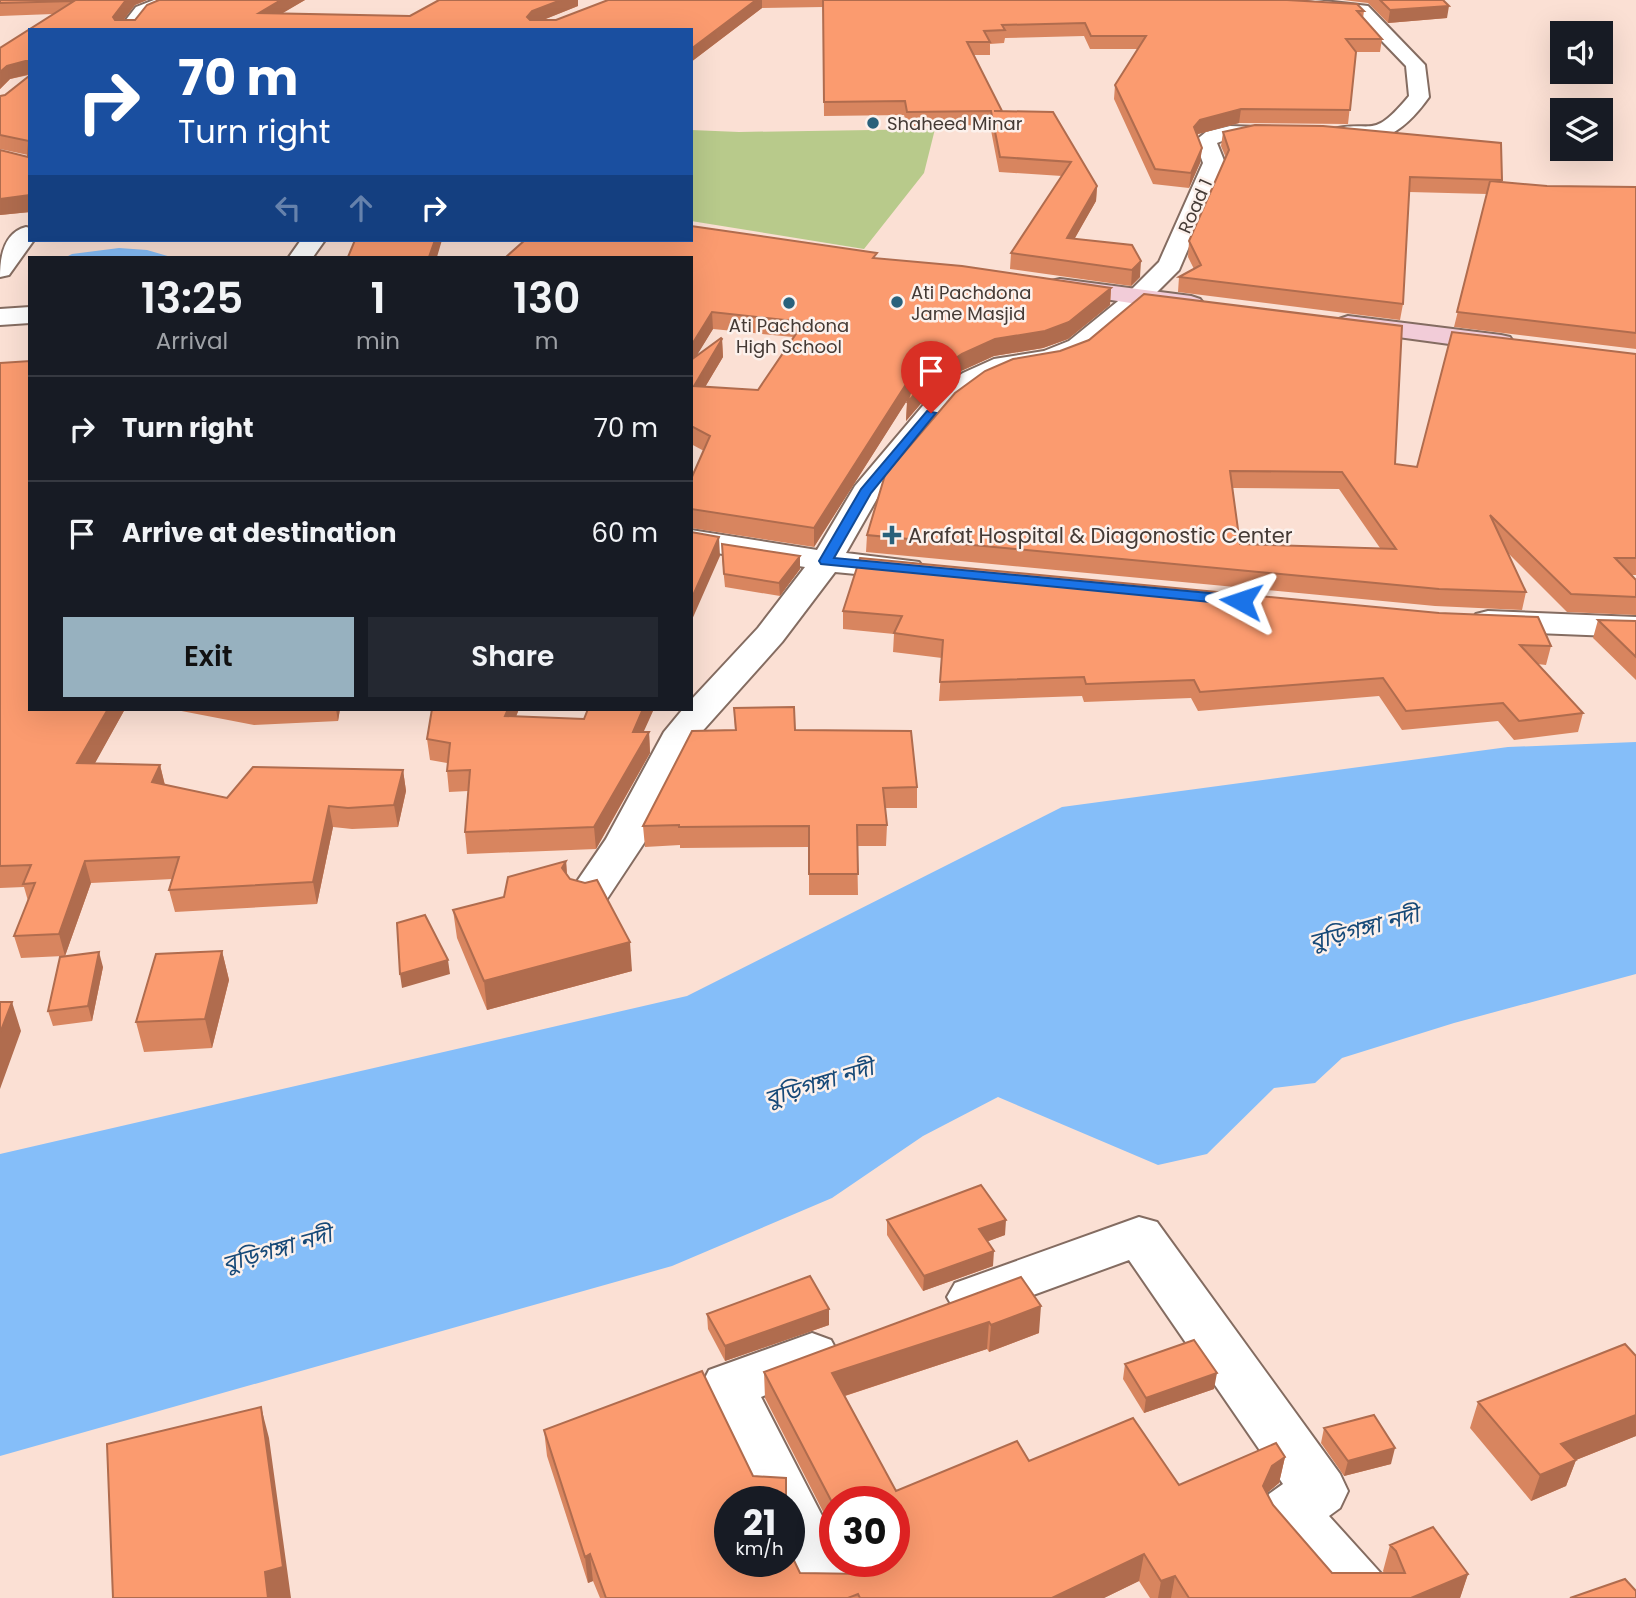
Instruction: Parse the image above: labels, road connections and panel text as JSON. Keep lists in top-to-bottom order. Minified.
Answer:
{"streets":{"street":["Road 1"]},"water":["বুড়িগঙ্গা নদী"],"places":{"other":["Shaheed Minar","Ati Pachdona Jame Masjid","Ati Pachdona High School"],"health":["Arafat Hospital & Diagonostic Center"]},"page":{"turn":["70 m","Turn right"],"eta":["13:25","Arrival","1","min","130","m"],"list":[{"name":"Turn right","value":"70 m"},{"name":"Arrive at destination","value":"60 m"}],"buttons":["Exit","Share"],"speed":"21 km/h","limit":"30"}}
